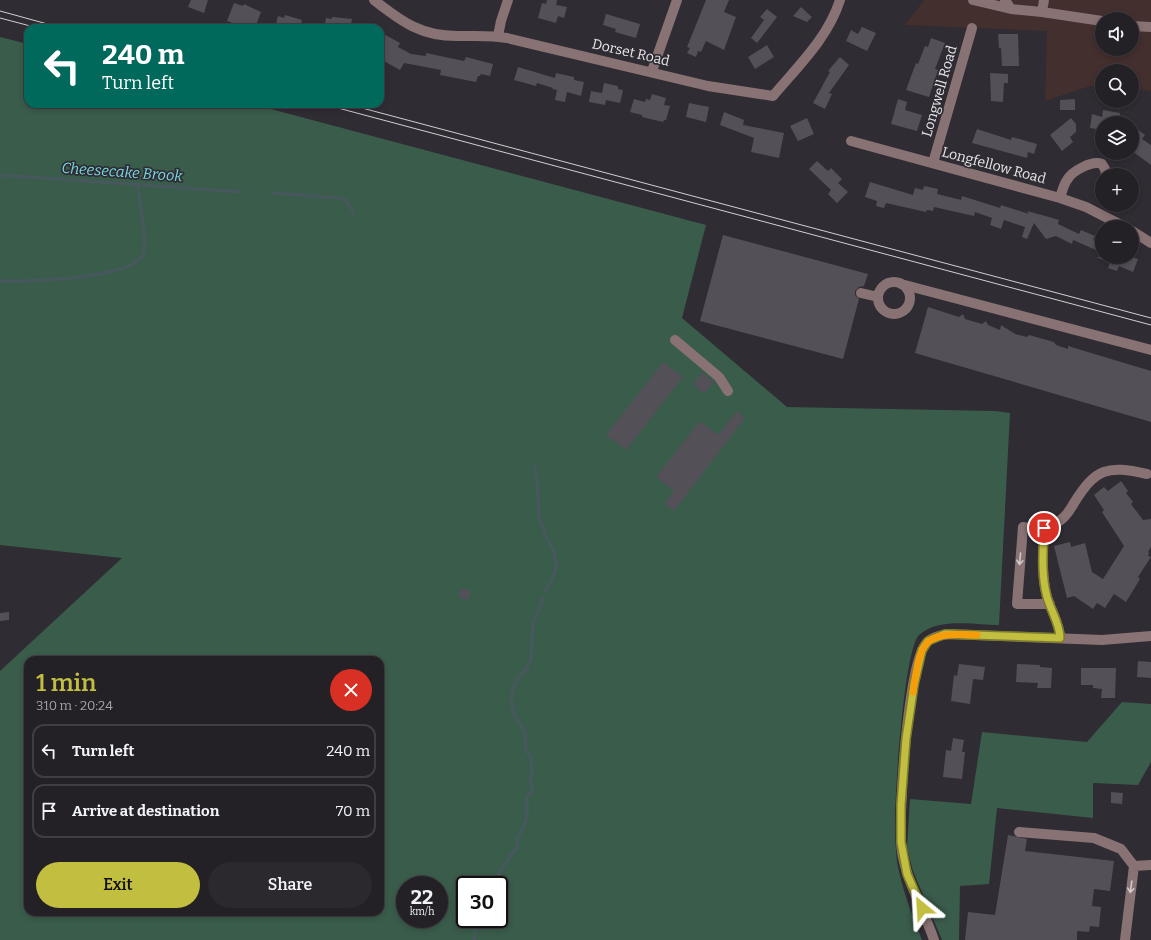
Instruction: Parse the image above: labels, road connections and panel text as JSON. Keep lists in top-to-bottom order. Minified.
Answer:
{"streets":{"street":["Dorset Road","Longwell Road","Longfellow Road"]},"crossings":[["Longwell Road","Longfellow Road"]],"water":["Cheesecake Brook"],"page":{"map_buttons":["+","−"],"turn":["240 m","Turn left"],"heading":["1 min","310 m · 20:24"],"list":[{"name":"Turn left","value":"240 m"},{"name":"Arrive at destination","value":"70 m"}],"buttons":["Exit","Share"],"speed":"22 km/h","limit":"30"}}
